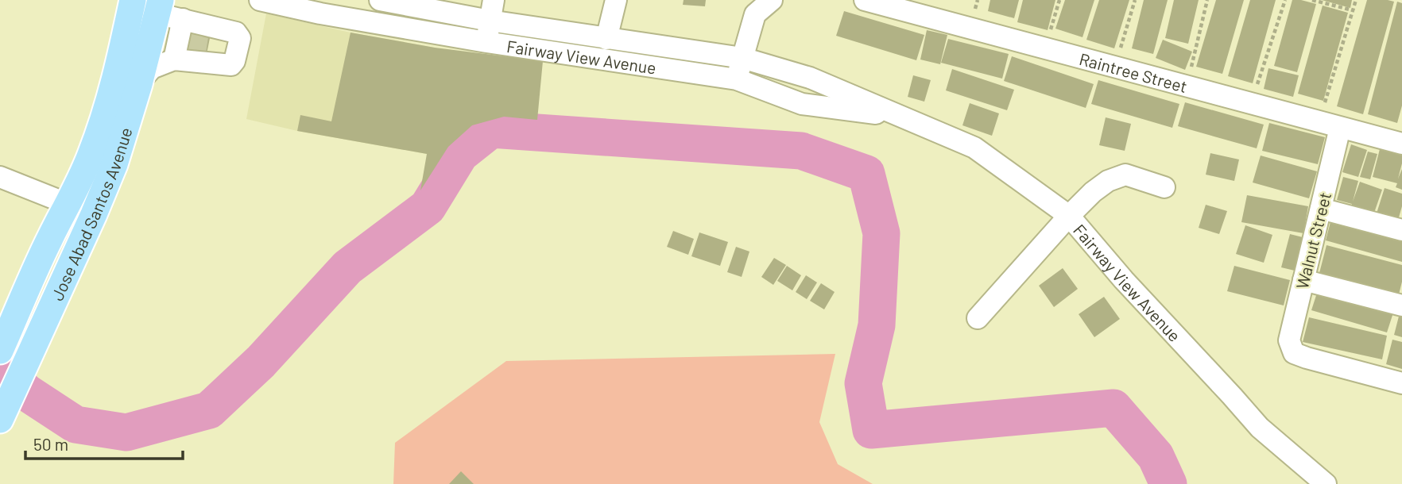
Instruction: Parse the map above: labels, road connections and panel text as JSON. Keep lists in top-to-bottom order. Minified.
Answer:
{"streets":{"main road":["Jose Abad Santos Avenue"],"street":["Fairway View Avenue","Raintree Street","Walnut Street"]},"crossings":[["Raintree Street","Walnut Street"]],"scale_bar":"50 m"}
